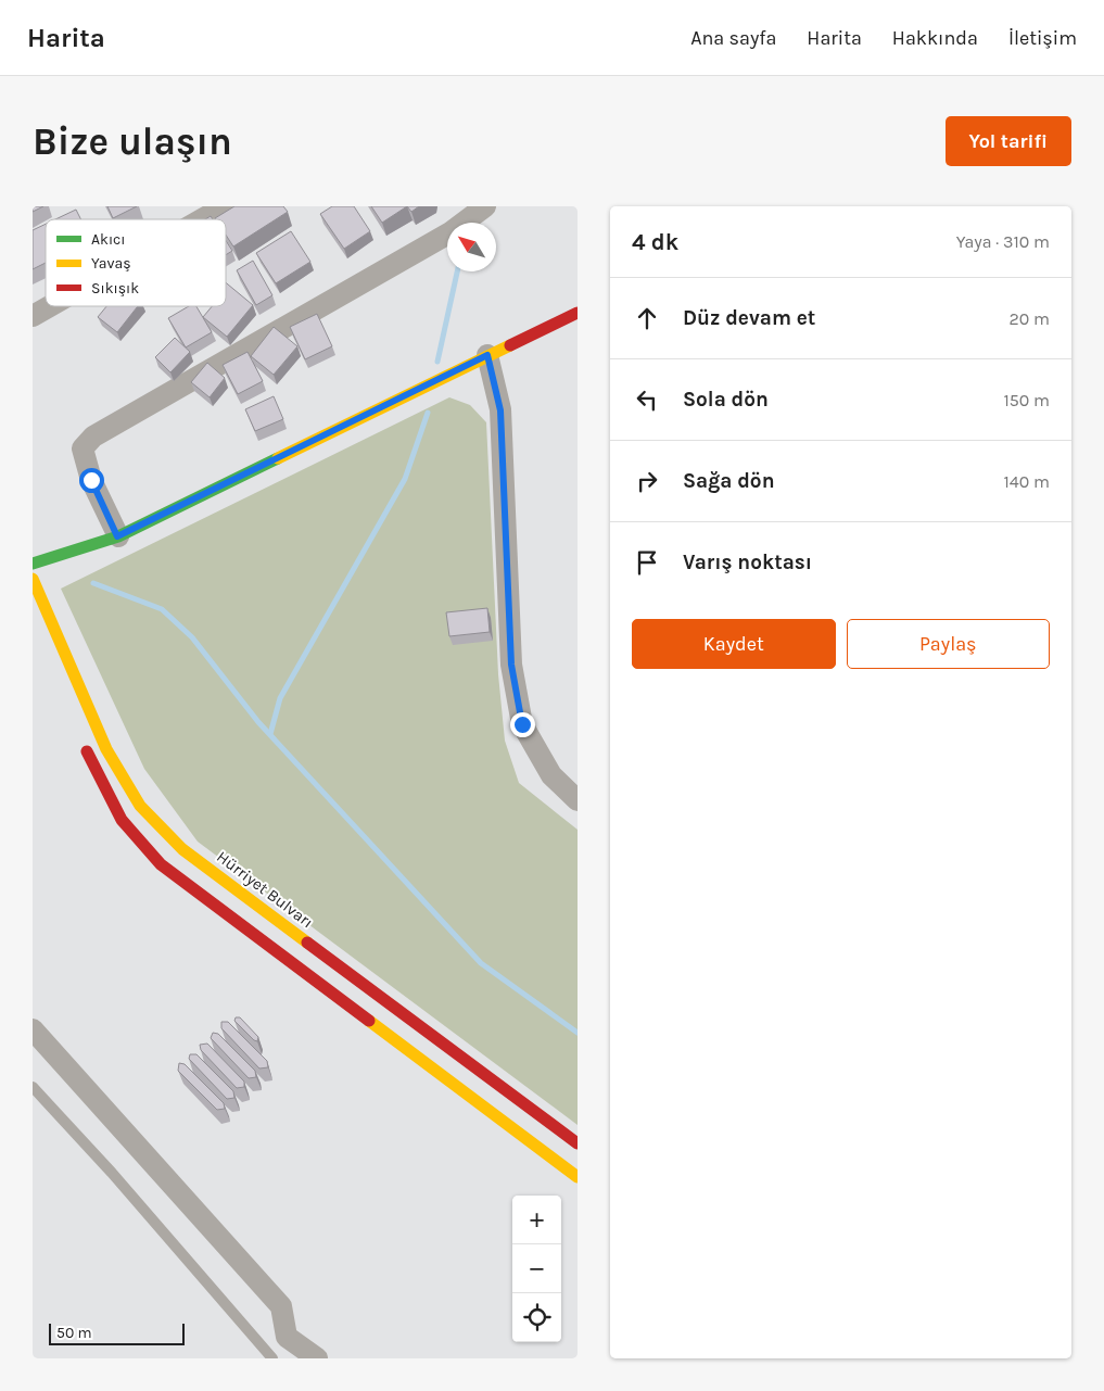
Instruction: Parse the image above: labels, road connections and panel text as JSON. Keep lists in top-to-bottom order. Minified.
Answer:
{"streets":{"main road":["Hürriyet Bulvarı"]},"legend":["Akıcı","Yavaş","Sıkışık"],"scale_bar":"50 m","north":"top left","page":{"header":"Harita","nav":["Ana sayfa","Harita","Hakkında","İletişim"],"buttons":["Yol tarifi",["Kaydet","Paylaş"]],"title":"Bize ulaşın","heading":["4 dk","Yaya · 310 m"],"list":[["Düz devam et","20 m"],["Sola dön","150 m"],["Sağa dön","140 m"],"Varış noktası"],"map_buttons":["+","−"],"scale":"50 m"}}
